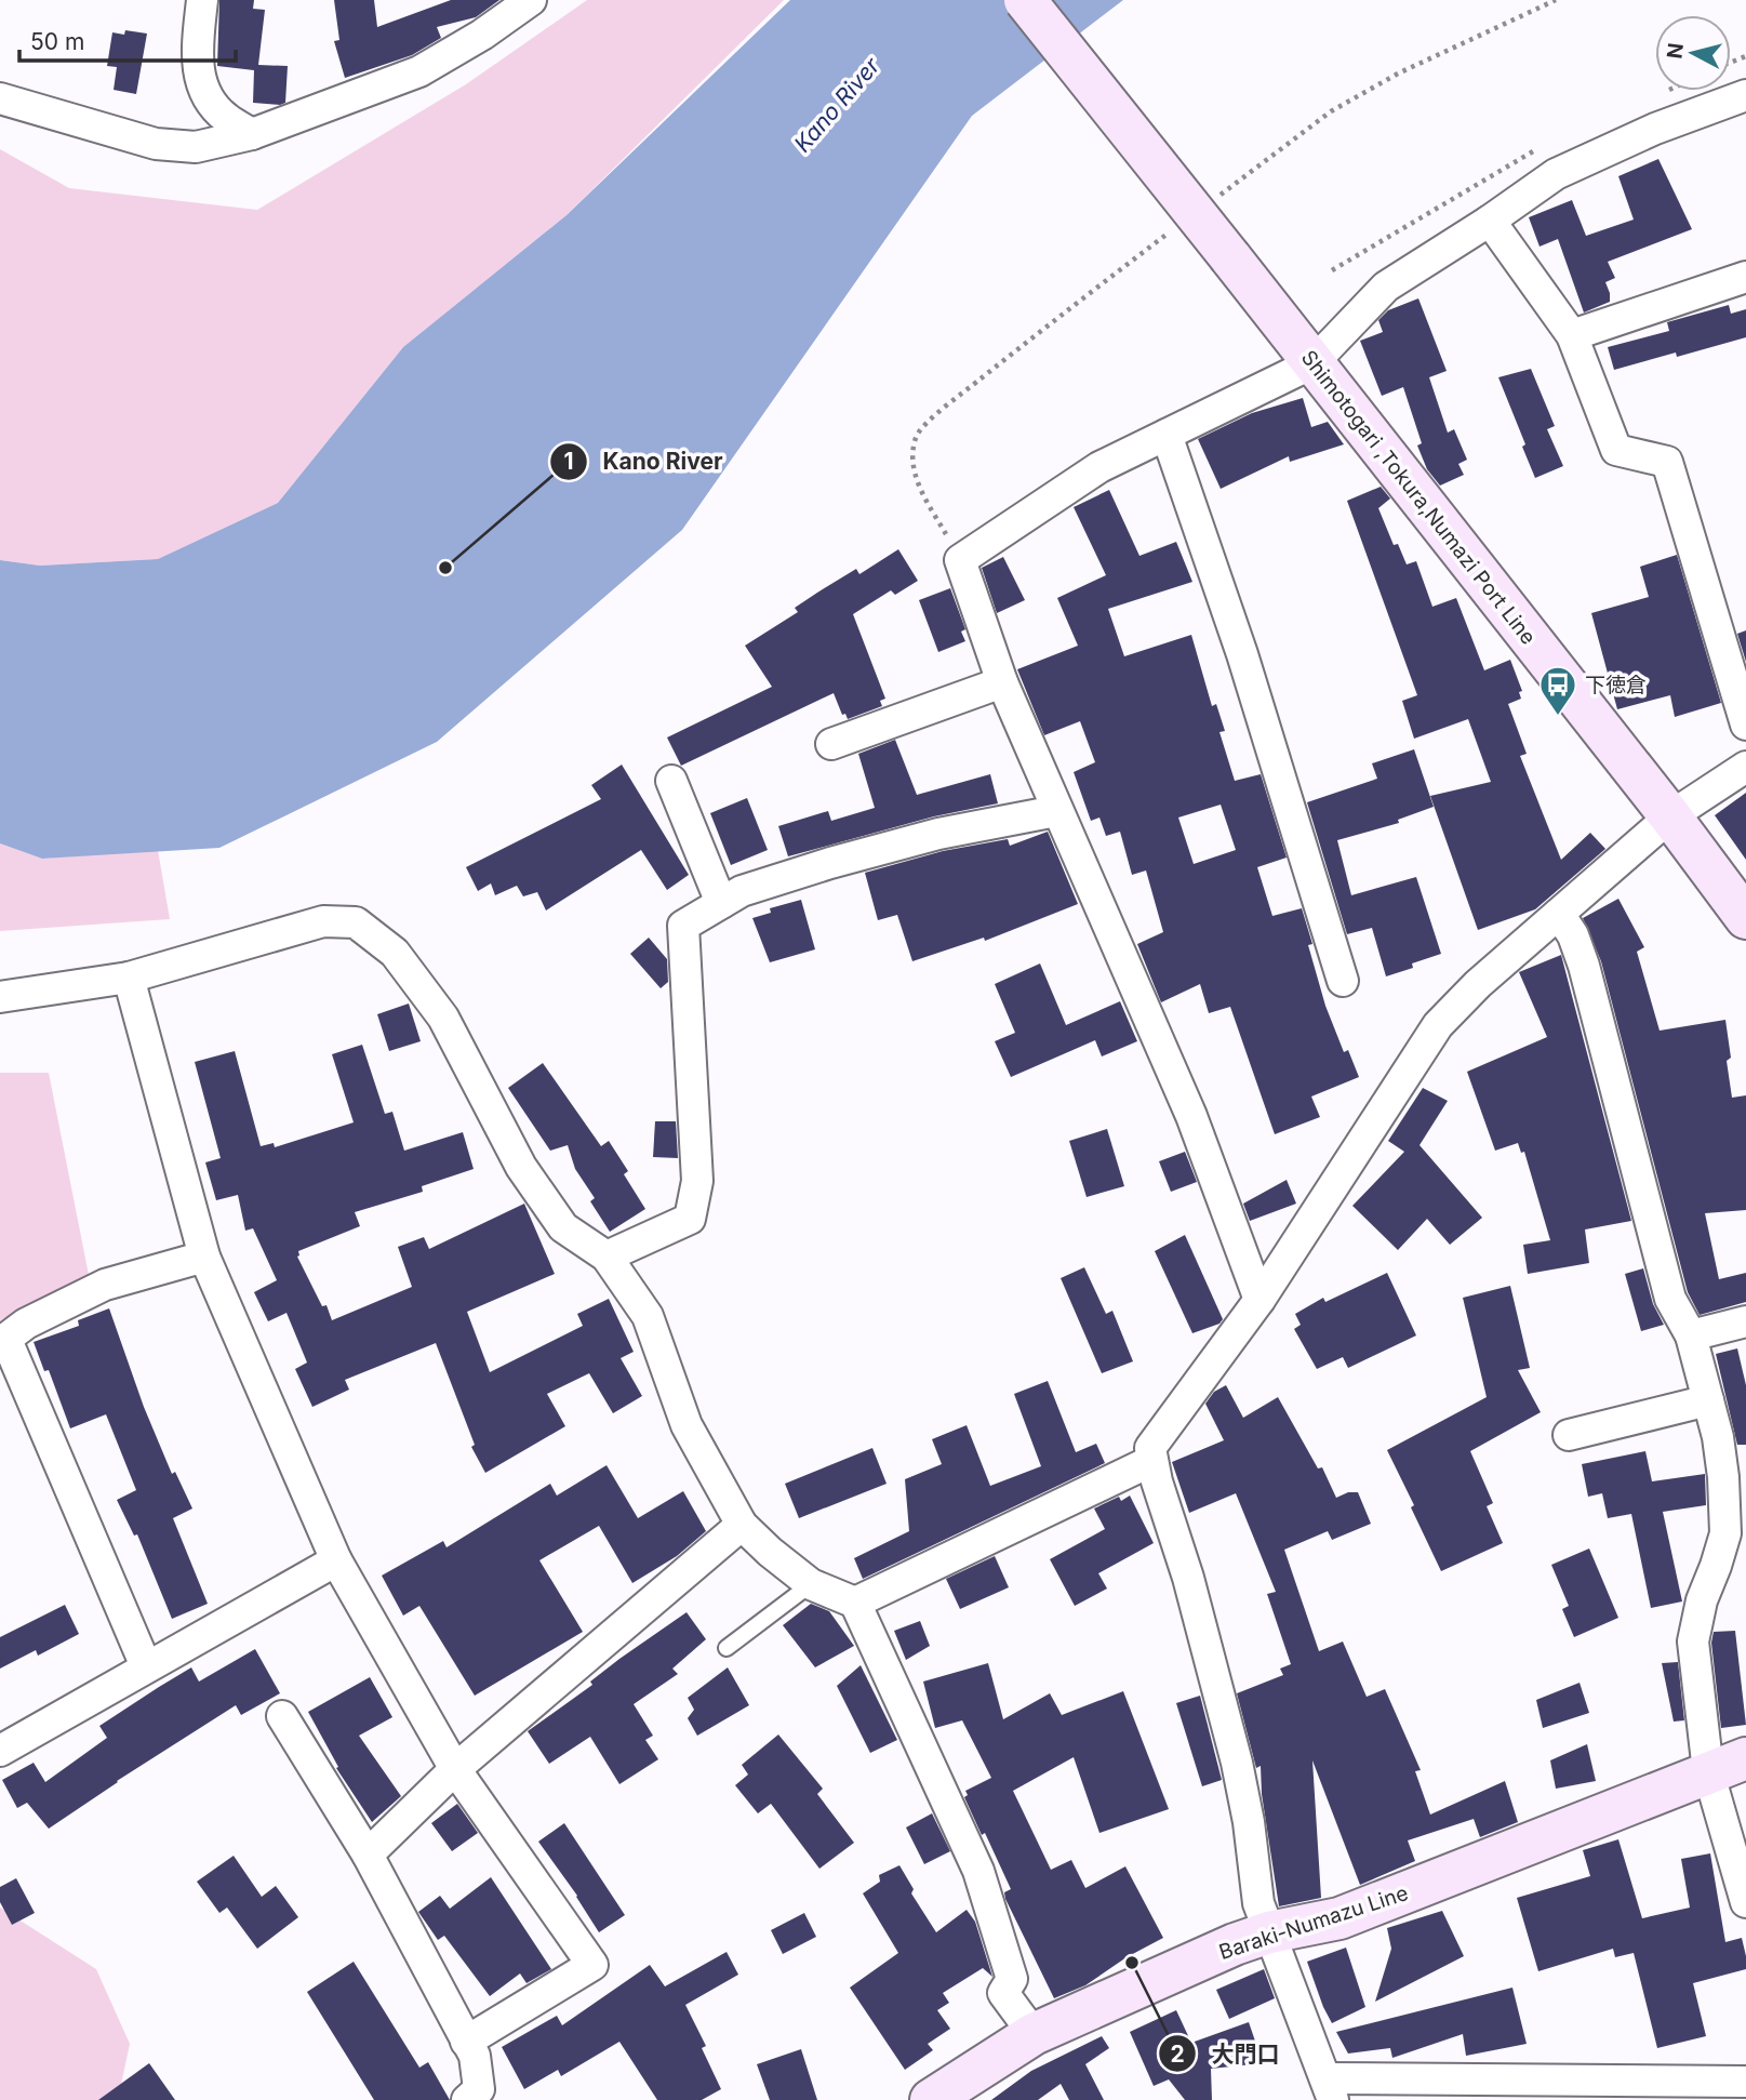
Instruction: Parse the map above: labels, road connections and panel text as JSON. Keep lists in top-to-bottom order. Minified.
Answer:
{"streets":{"main road":["Shimotogari ,Tokura,Numazi Port Line","Baraki-Numazu Line"]},"water":["Kano River"],"places":{"other":["Kano River","大門口"],"bus stop":["下徳倉"]},"scale_bar":"50 m","north":"left"}
